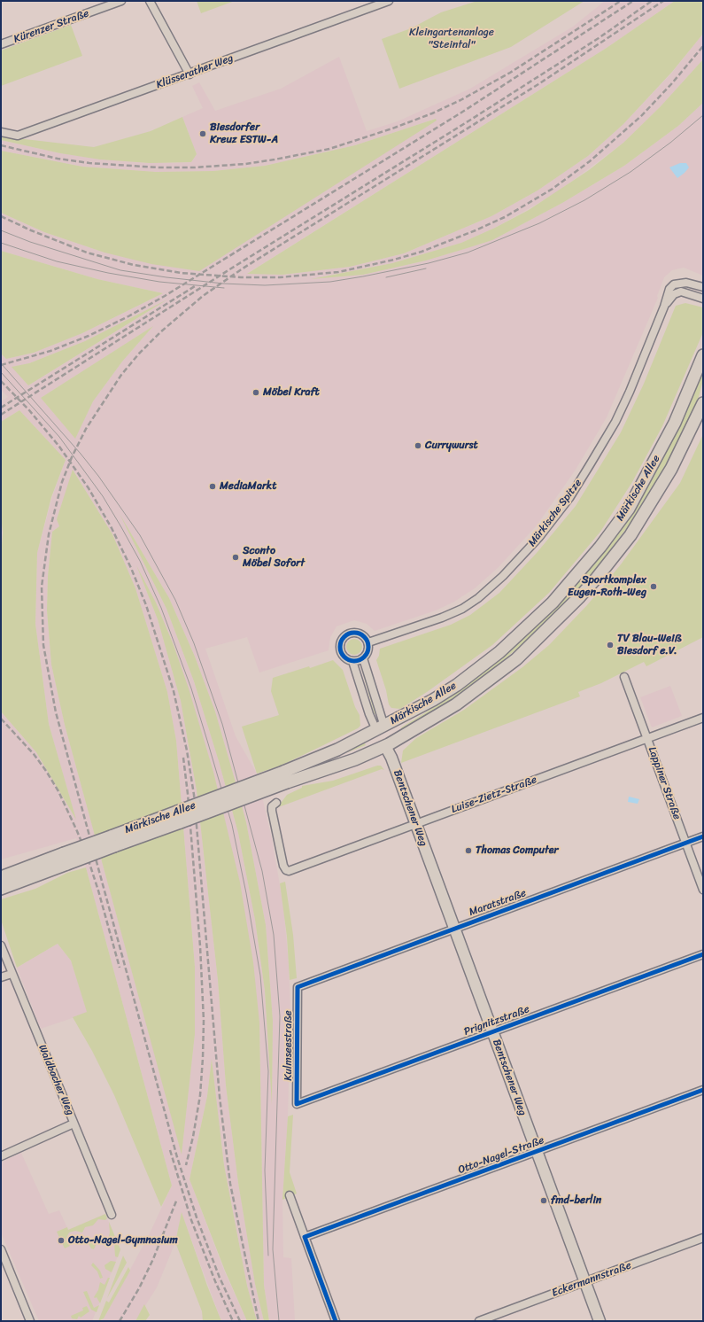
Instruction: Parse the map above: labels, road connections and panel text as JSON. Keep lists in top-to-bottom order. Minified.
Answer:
{"streets":{"main road":["Märkische Allee"],"street":["Kürenzer Straße","Klüsserather Weg","Märkische Spitze","Lappiner Straße","Luise-Zietz-Straße","Bentschener Weg","Maratstraße","Prignitzstraße","Kulmseestraße","Waldbacher Weg","Otto-Nagel-Straße","Eckermannstraße"]},"crossings":[["Märkische Allee","Bentschener Weg"],["Lappiner Straße","Luise-Zietz-Straße"],["Lappiner Straße","Maratstraße"],["Luise-Zietz-Straße","Bentschener Weg"],["Bentschener Weg","Maratstraße"],["Bentschener Weg","Prignitzstraße"],["Bentschener Weg","Otto-Nagel-Straße"],["Bentschener Weg","Eckermannstraße"],["Maratstraße","Kulmseestraße"],["Prignitzstraße","Kulmseestraße"]],"parks":["Kleingartenanlage \"Steintal\""],"places":["Biesdorfer Kreuz ESTW-A","Möbel Kraft","Currywurst","MediaMarkt","Sconto Möbel Sofort","Sportkomplex Eugen-Roth-Weg","TV Blau-Weiß Biesdorf e.V.","Thomas Computer","fmd-berlin","Otto-Nagel-Gymnasium"]}
